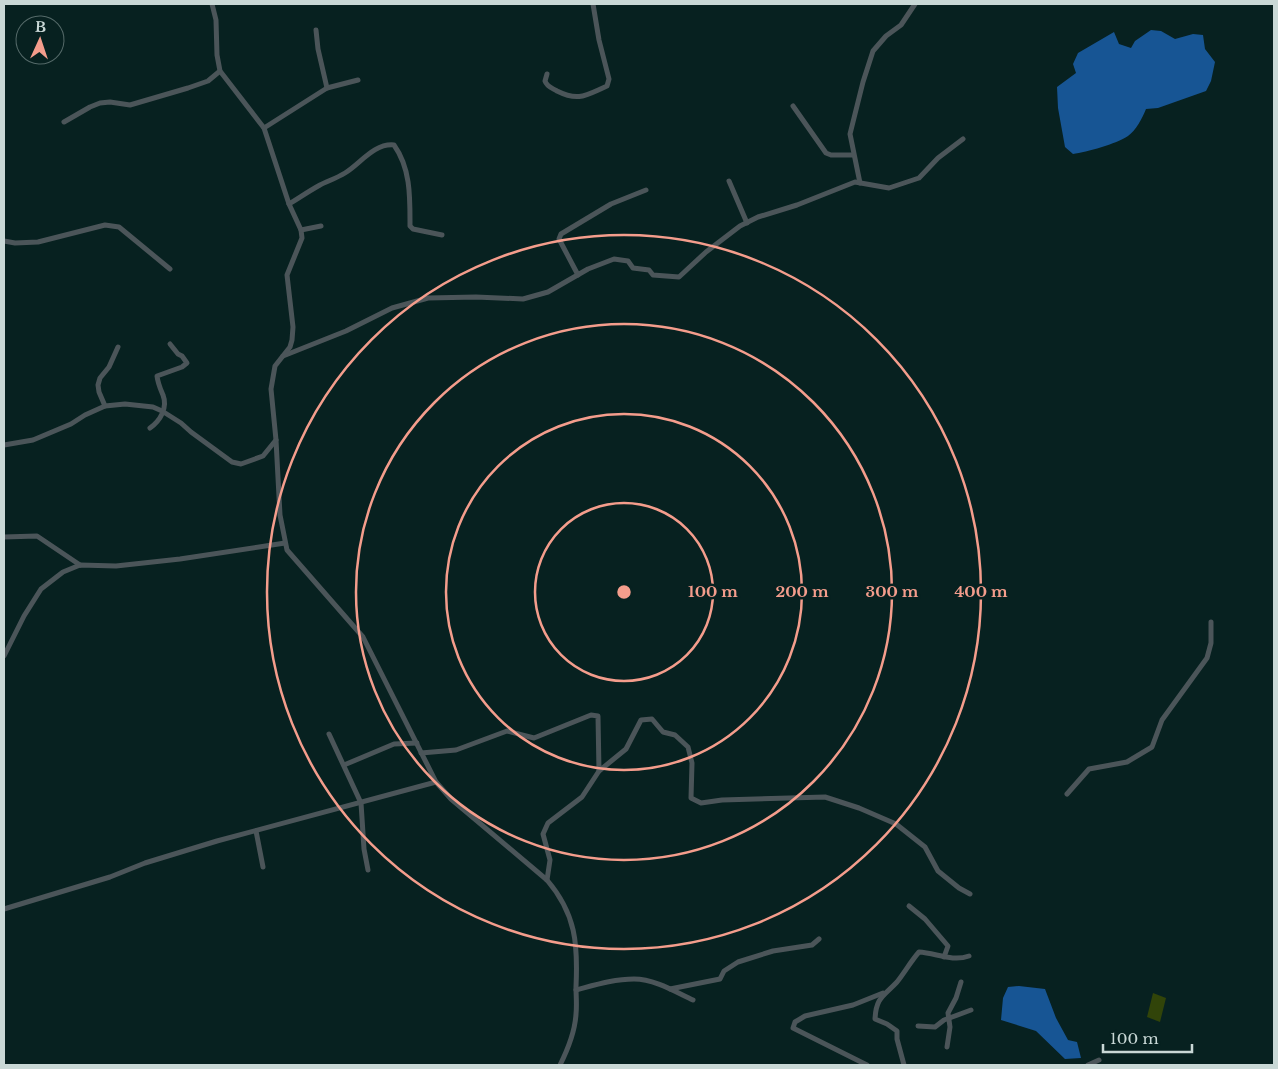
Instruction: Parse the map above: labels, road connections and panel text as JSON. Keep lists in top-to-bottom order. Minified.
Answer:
{"scale_bar":"100 m","north":"top","rings":["100 m","200 m","300 m","400 m"]}
